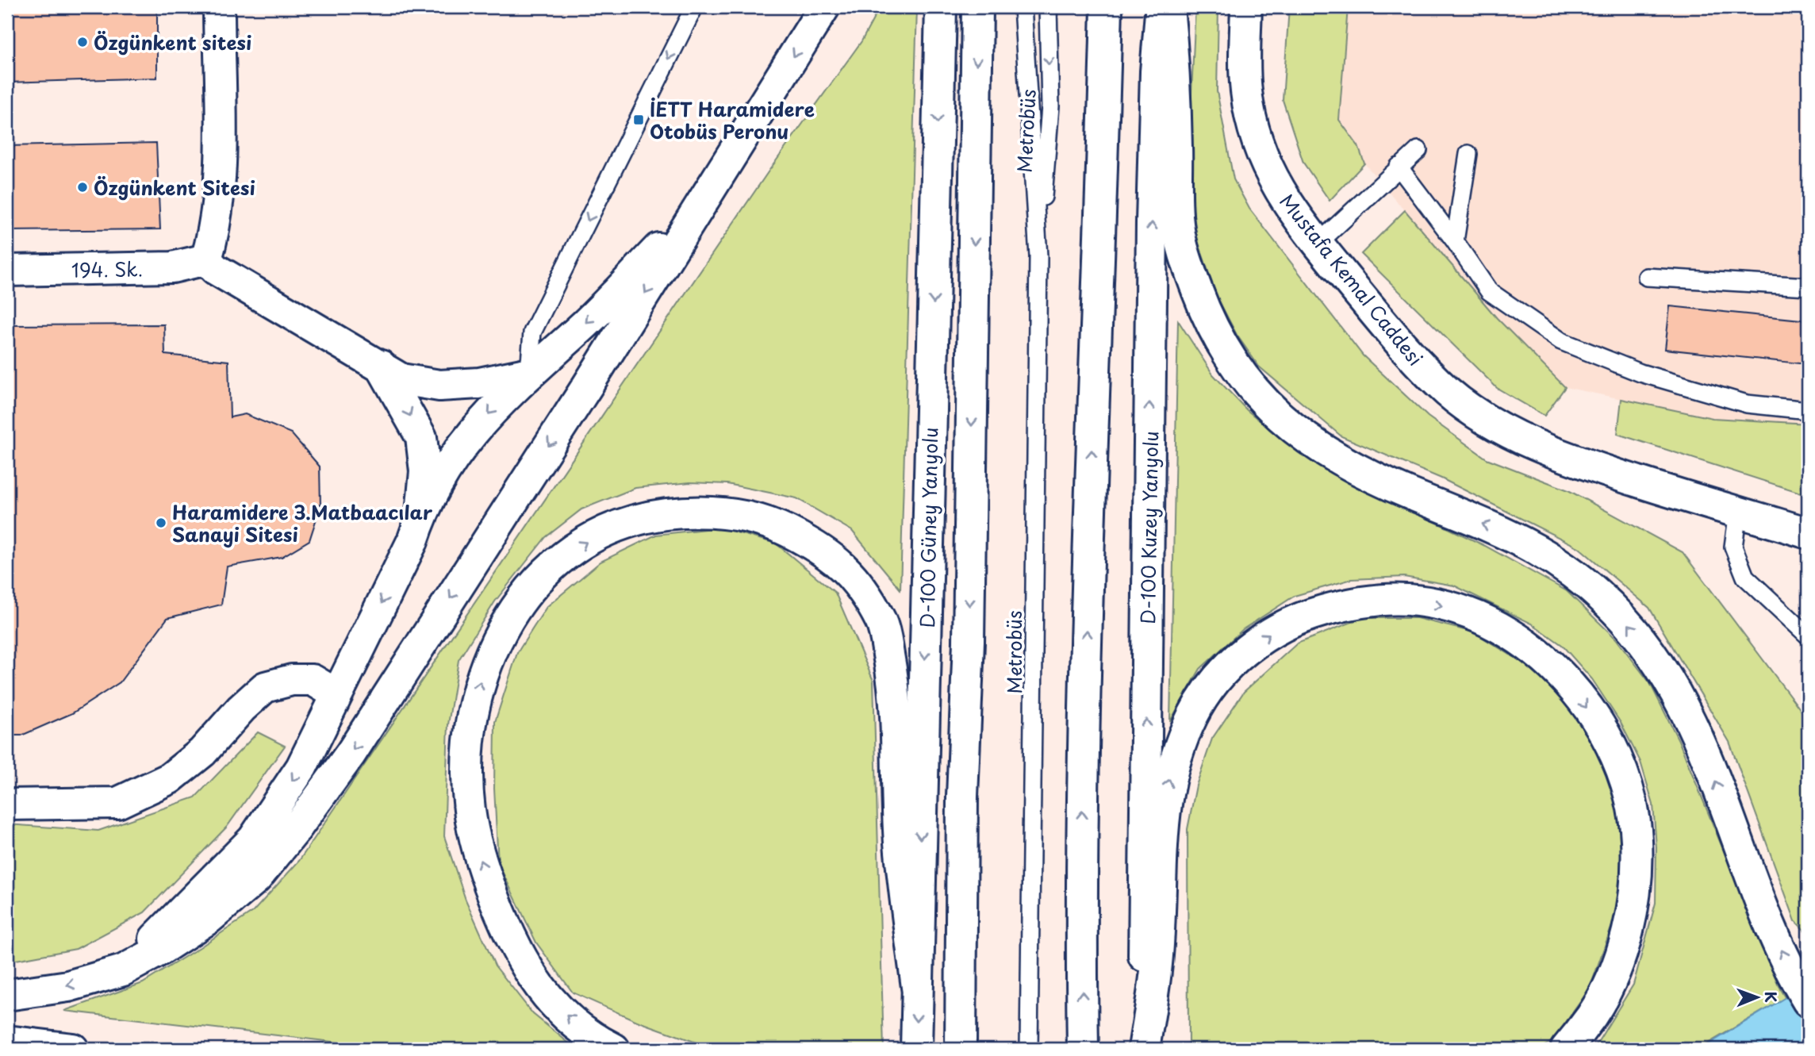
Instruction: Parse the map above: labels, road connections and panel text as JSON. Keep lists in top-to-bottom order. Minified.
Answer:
{"streets":{"main road":["194. Sk.","Mustafa Kemal Caddesi","D-100 Güney Yanyolu","D-100 Kuzey Yanyolu"],"lane":["Metrobüs"]},"places":{"other":["Özgünkent sitesi","Özgünkent Sitesi","Haramidere 3.Matbaacılar Sanayi Sitesi"],"transit":["İETT Haramidere Otobüs Peronu"]},"north":"right"}
